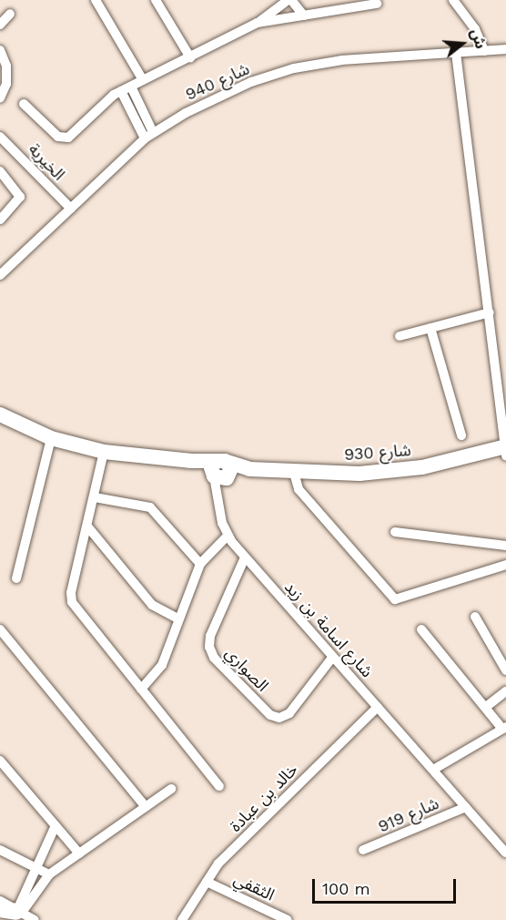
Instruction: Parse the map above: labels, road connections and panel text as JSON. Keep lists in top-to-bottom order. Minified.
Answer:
{"streets":{"street":["شارع 940","الخيرية","شارع 930","شارع اسامة بن زيد","الصواري","خالد بن عبادة","شارع 919","الثقفي"]},"crossings":[["شارع 940","الخيرية"],["شارع 930","شارع اسامة بن زيد"],["شارع اسامة بن زيد","الصواري"],["شارع اسامة بن زيد","خالد بن عبادة"],["شارع اسامة بن زيد","شارع 919"],["خالد بن عبادة","الثقفي"]],"scale_bar":"100 m","north":"right"}
